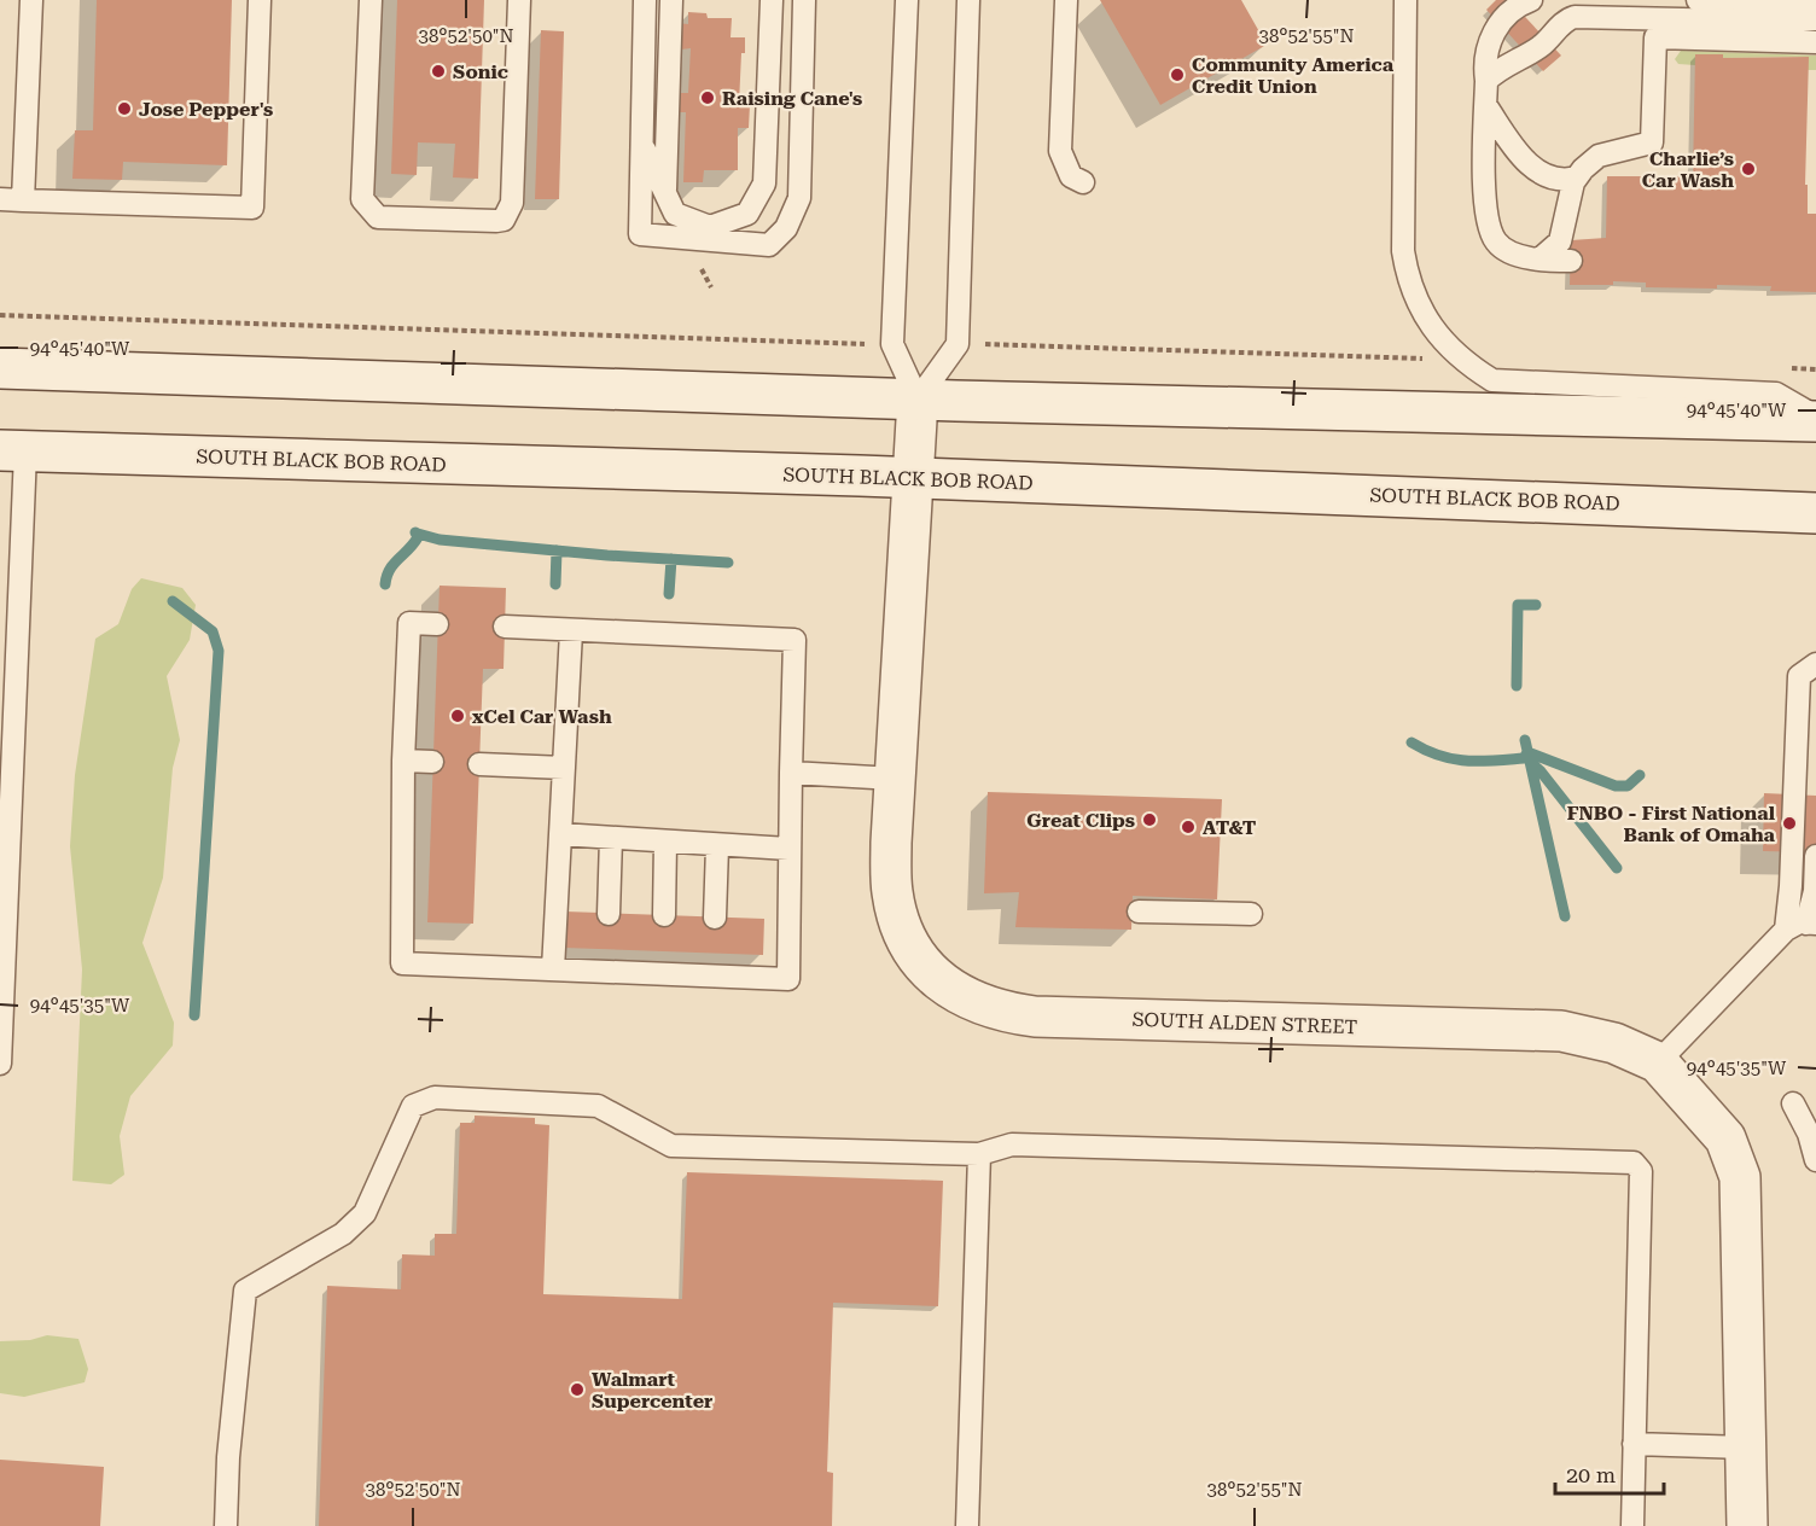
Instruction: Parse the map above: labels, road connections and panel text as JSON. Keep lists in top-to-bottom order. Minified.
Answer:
{"streets":{"main road":["SOUTH BLACK BOB ROAD","SOUTH ALDEN STREET"]},"crossings":[["SOUTH BLACK BOB ROAD","SOUTH ALDEN STREET"]],"places":["Sonic","Community America Credit Union","Raising Cane's","Jose Pepper's","Charlie’s Car Wash","xCel Car Wash","Great Clips","FNBO - First National Bank of Omaha","AT&T","Walmart Supercenter"],"scale_bar":"20 m","coordinates":["38°52'50\"N","38°52'55\"N","94°45'40\"W","94°45'35\"W"]}
